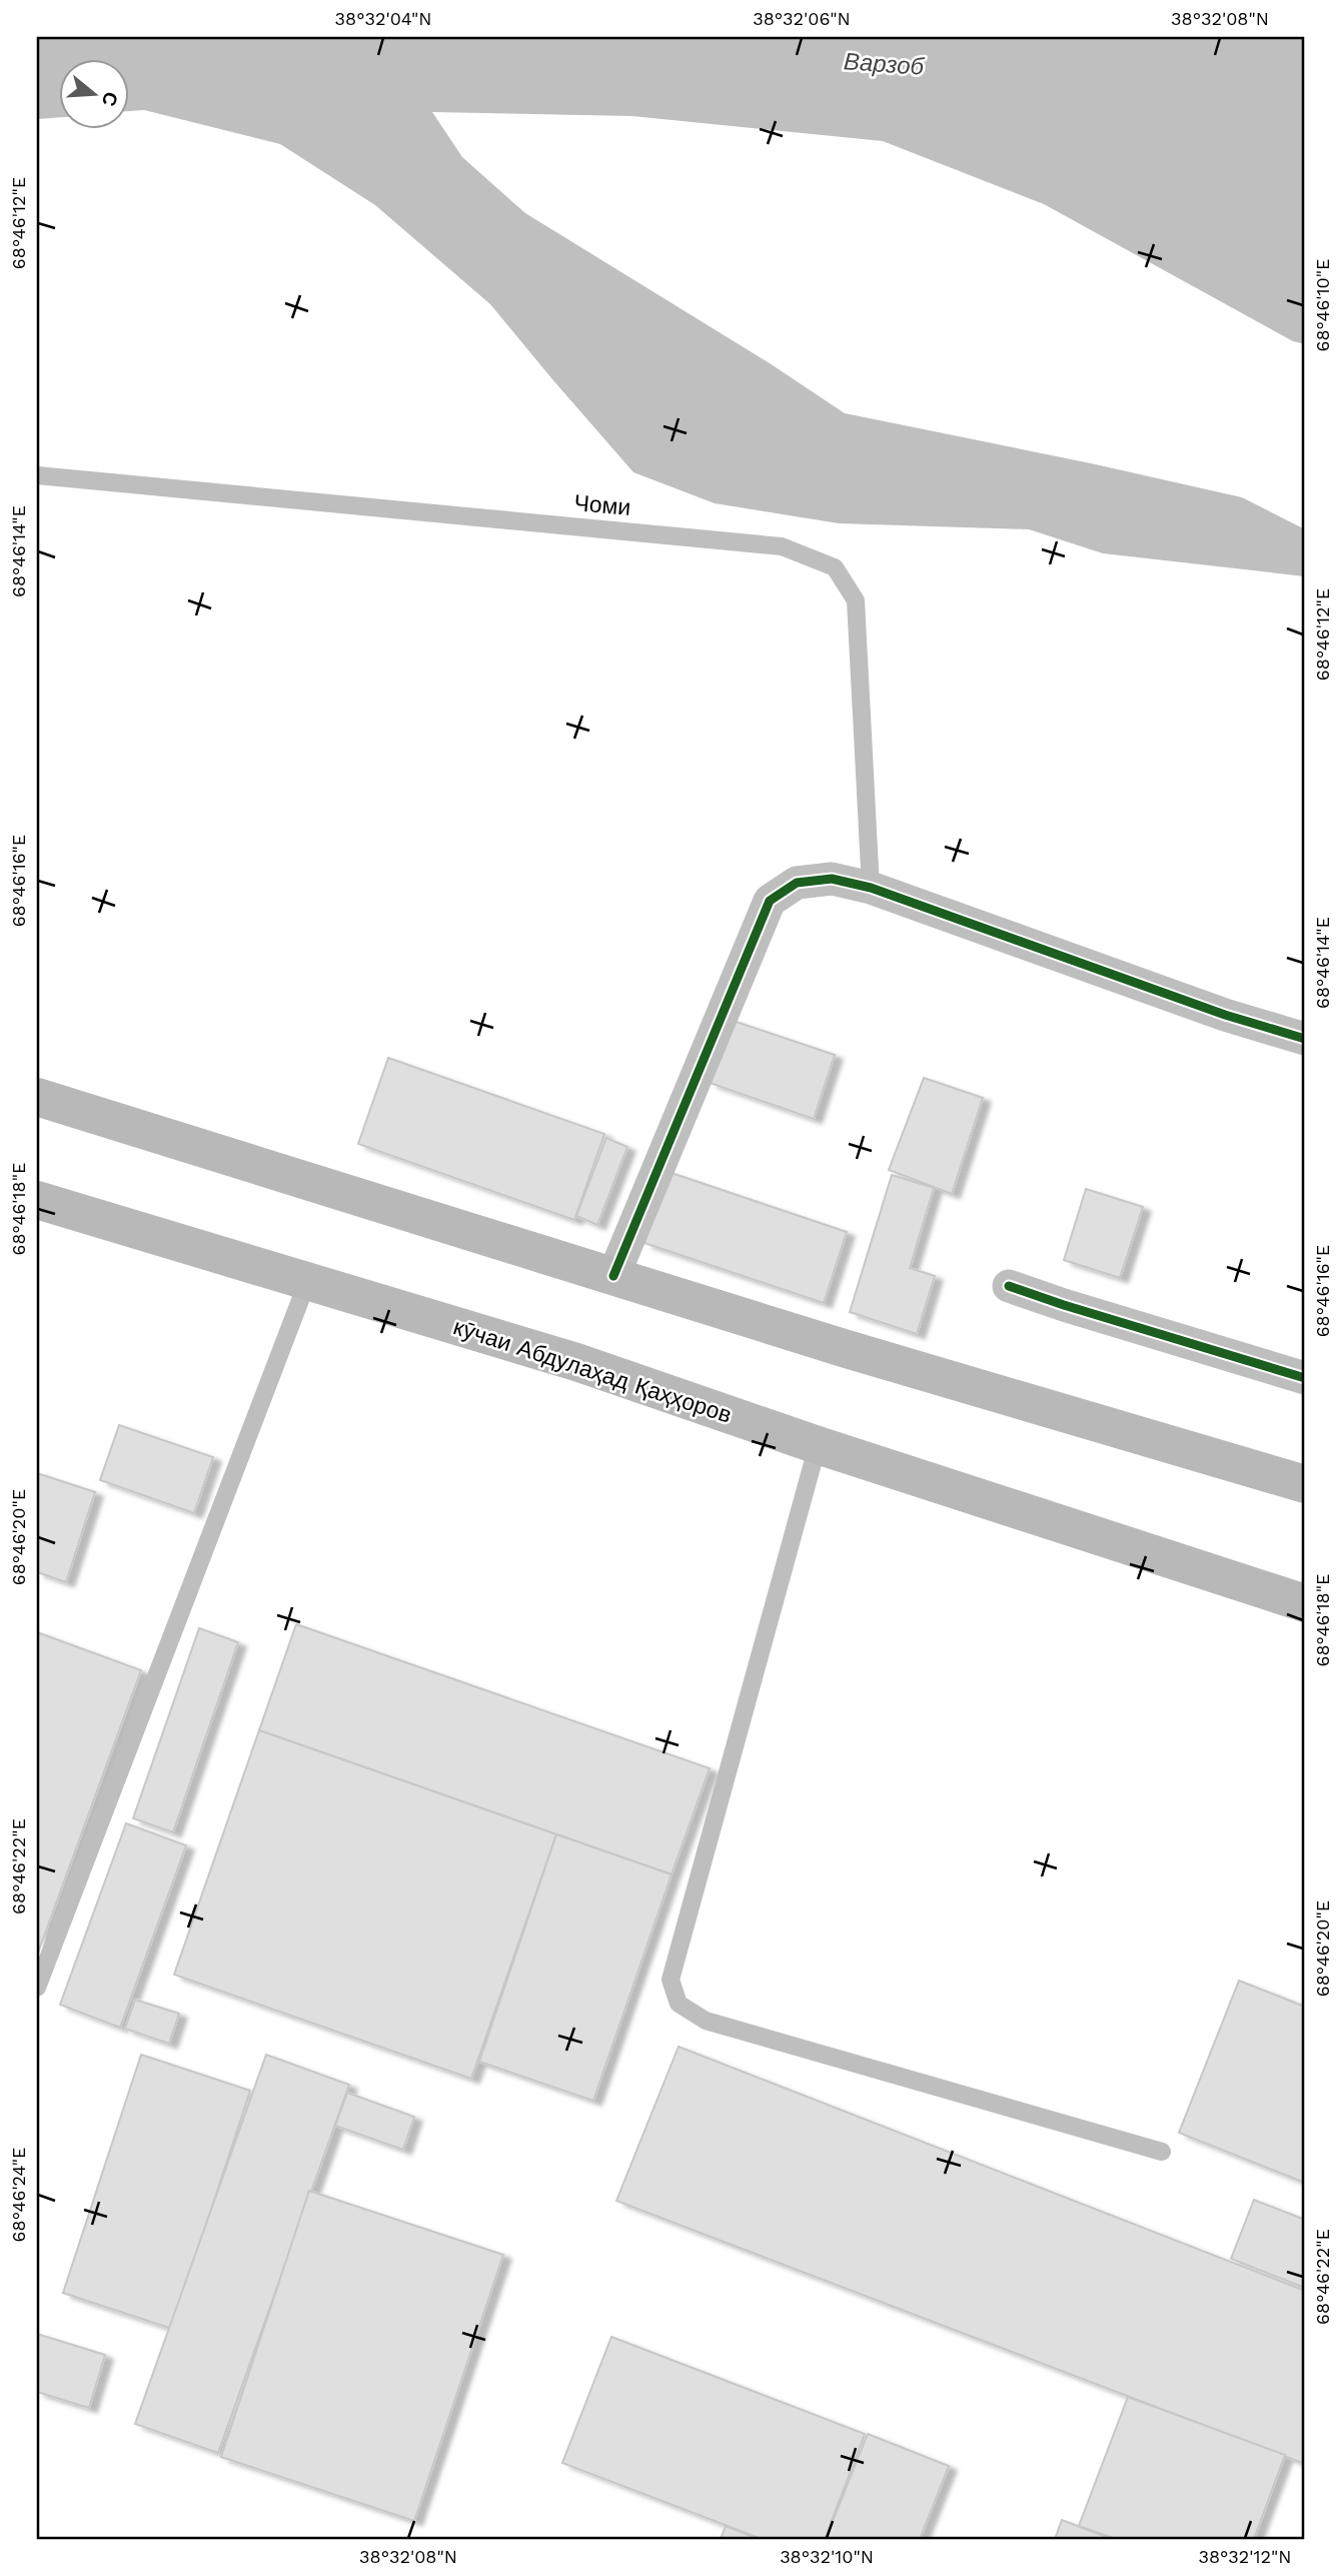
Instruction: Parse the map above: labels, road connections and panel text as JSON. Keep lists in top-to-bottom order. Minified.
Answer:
{"streets":{"main road":["кӯчаи Абдулаҳад Қаҳҳоров"],"lane":["Чоми"]},"water":["Варзоб"],"north":"right","coordinates":["38°32'04\"N","38°32'06\"N","38°32'08\"N","68°46'12\"E","68°46'10\"E","68°46'14\"E","68°46'16\"E","68°46'18\"E","68°46'20\"E","68°46'22\"E","68°46'24\"E","38°32'10\"N","38°32'12\"N"]}
